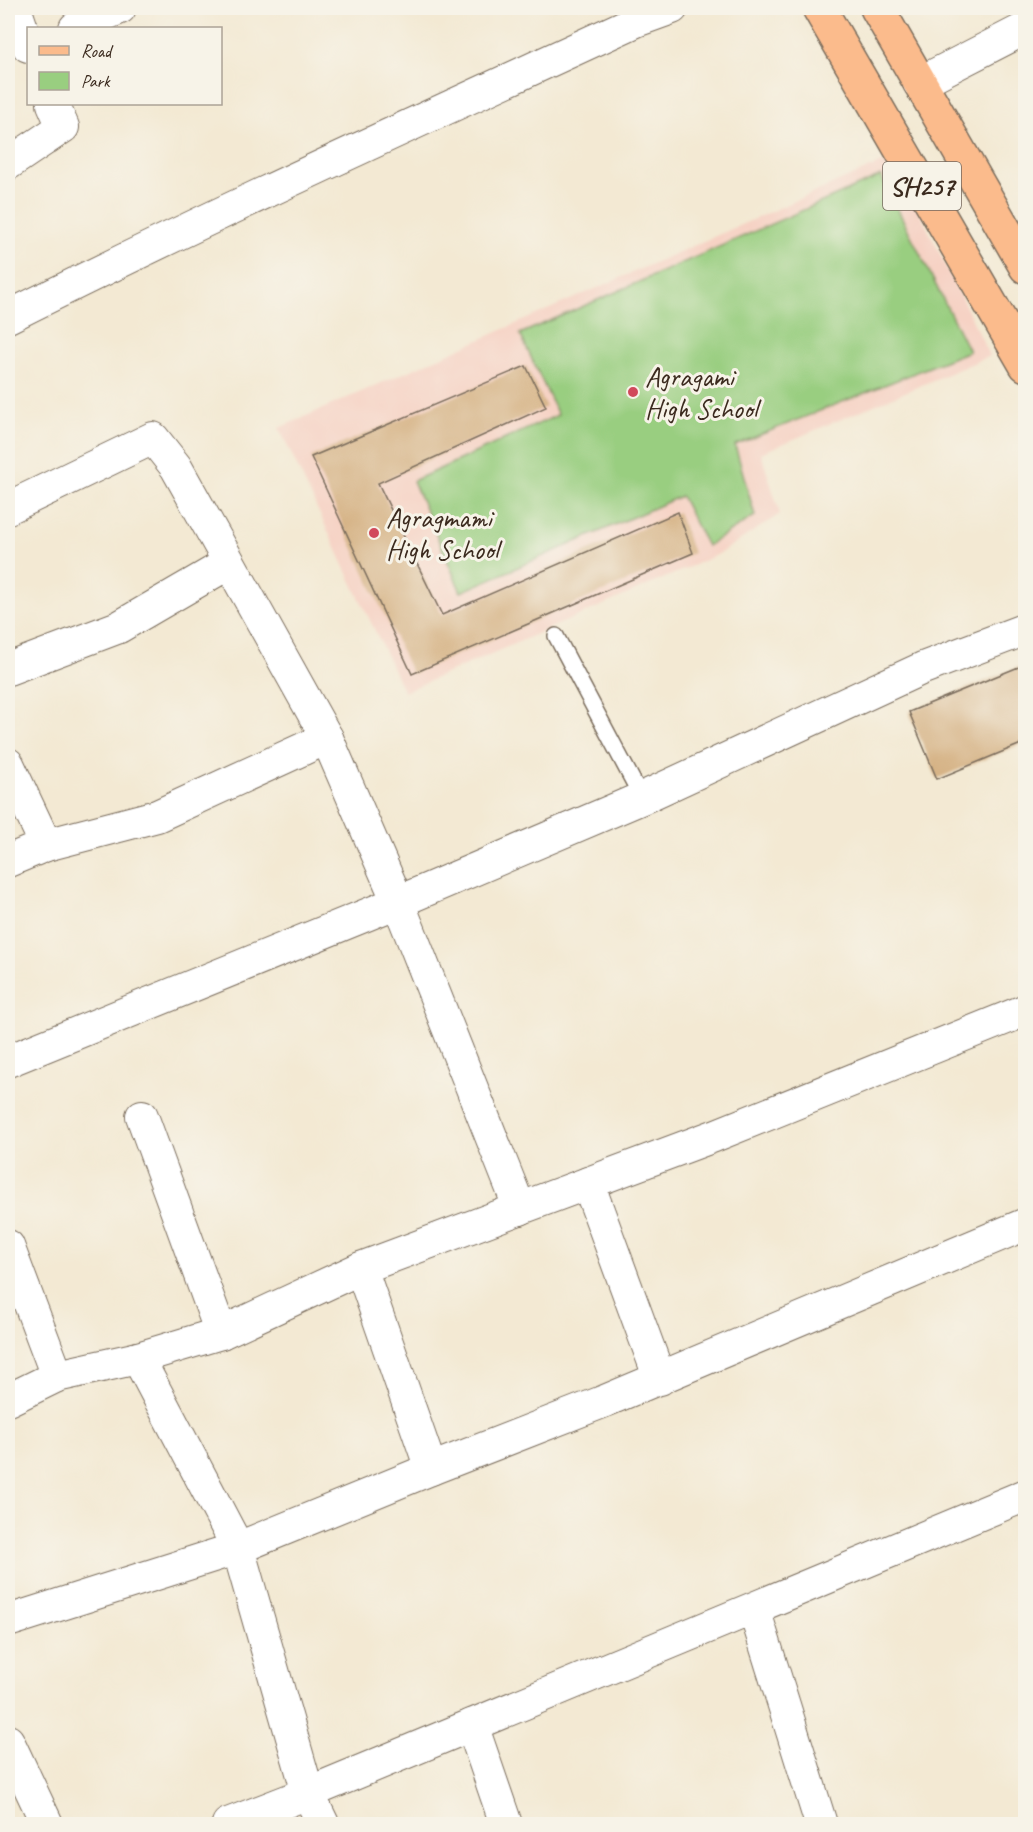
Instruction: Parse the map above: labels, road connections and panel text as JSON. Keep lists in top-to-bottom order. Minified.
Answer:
{"streets":{"main road":["SH257"]},"places":["Agragami High School","Agragmami High School"],"legend":["Road","Park"]}
